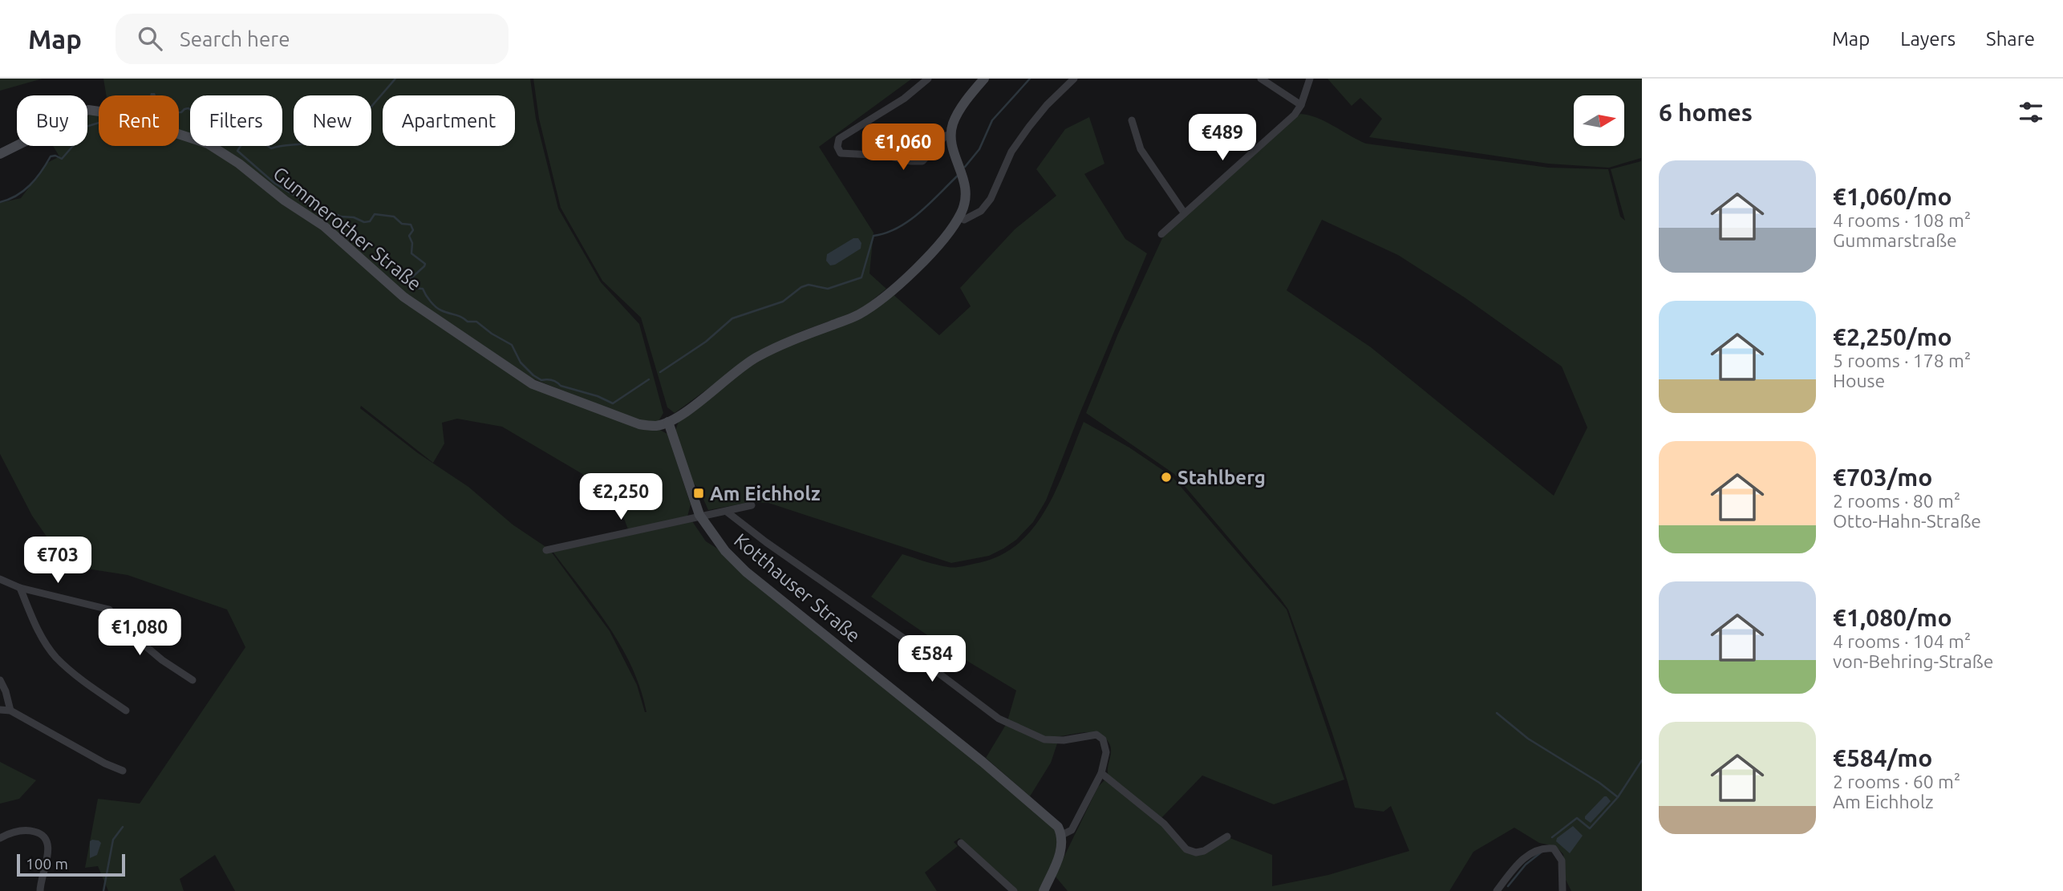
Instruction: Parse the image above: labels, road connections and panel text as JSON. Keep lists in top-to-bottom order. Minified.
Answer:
{"streets":{"street":["Gummerother Straße","Kotthauser Straße"]},"crossings":[["Gummerother Straße","Kotthauser Straße"]],"places":{"other":["Stahlberg"],"transit":["Am Eichholz"]},"scale_bar":"100 m","north":"right","page":{"header":"Map","search":"Search here","nav":["Map","Layers","Share"],"heading":"6 homes","chip":["Buy","Rent","Filters","New","Apartment"],"price":["€489","€1,060","€2,250","€703","€1,080","€584"],"list":[{"name":"€1,060/mo","note":"4 rooms · 108 m² · Gummarstraße"},{"name":"€2,250/mo","note":"5 rooms · 178 m² · House"},{"name":"€703/mo","note":"2 rooms · 80 m² · Otto-Hahn-Straße"},{"name":"€1,080/mo","note":"4 rooms · 104 m² · von-Behring-Straße"},{"name":"€584/mo","note":"2 rooms · 60 m² · Am Eichholz"}],"scale":"100 m"}}
